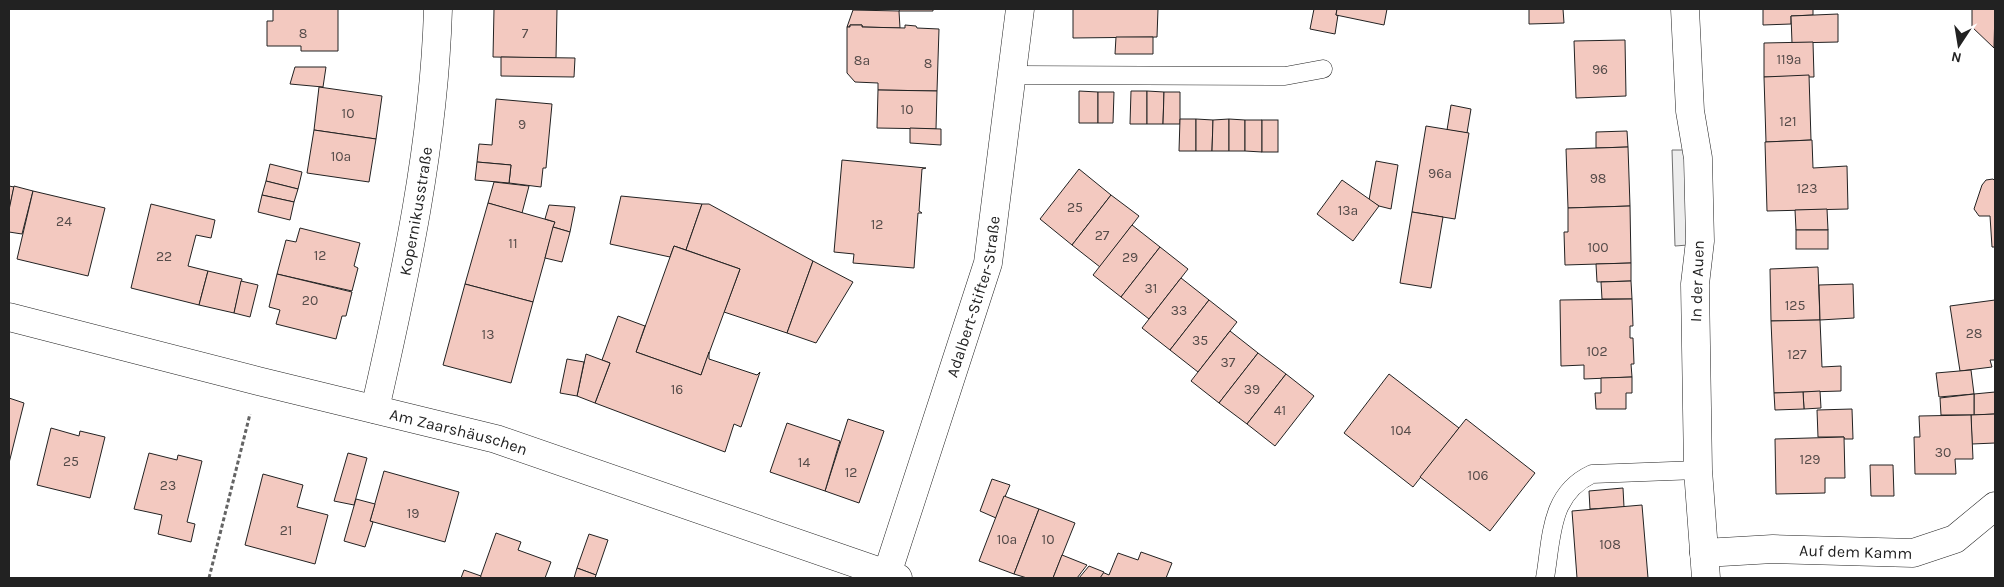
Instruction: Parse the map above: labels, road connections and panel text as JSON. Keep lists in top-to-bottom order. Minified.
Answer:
{"streets":{"street":["Kopernikusstraße","In der Auen","Adalbert-Stifter-Straße","Am Zaarshäuschen","Auf dem Kamm"]},"crossings":[["Kopernikusstraße","Am Zaarshäuschen"],["In der Auen","Auf dem Kamm"],["Adalbert-Stifter-Straße","Am Zaarshäuschen"]],"house_numbers":["8","7","119a","8a","8","96","10","10","121","9","10a","96a","98","123","25","13a","24","12","27","11","100","12","22","29","31","20","125","33","28","13","35","102","127","37","16","39","41","104","30","129","25","14","12","106","23","19","21","10a","10","108"],"north":"bottom"}
